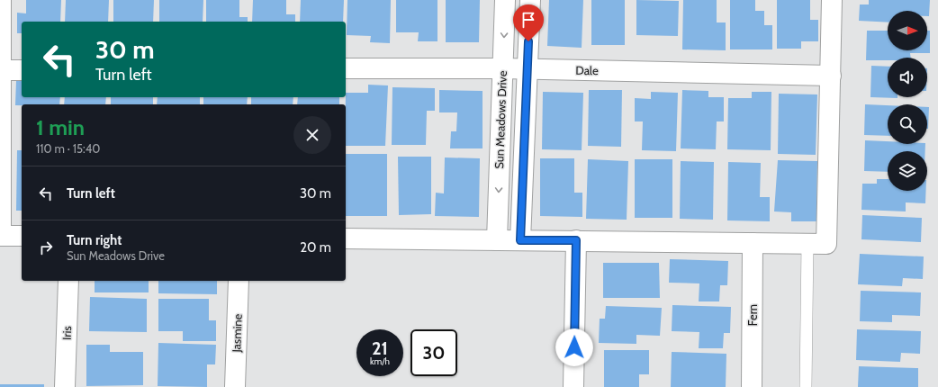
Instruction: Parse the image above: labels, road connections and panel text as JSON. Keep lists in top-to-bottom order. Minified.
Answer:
{"streets":{"street":["Dale","Sun Meadows Drive","Fern","Iris","Jasmine"]},"crossings":[["Dale","Sun Meadows Drive"]],"north":"right","page":{"turn":["30 m","Turn left"],"heading":["1 min","110 m · 15:40"],"list":[{"name":"Turn left","value":"30 m"},{"name":"Turn right","note":"Sun Meadows Drive","value":"20 m"}],"speed":"21 km/h","limit":"30"}}
